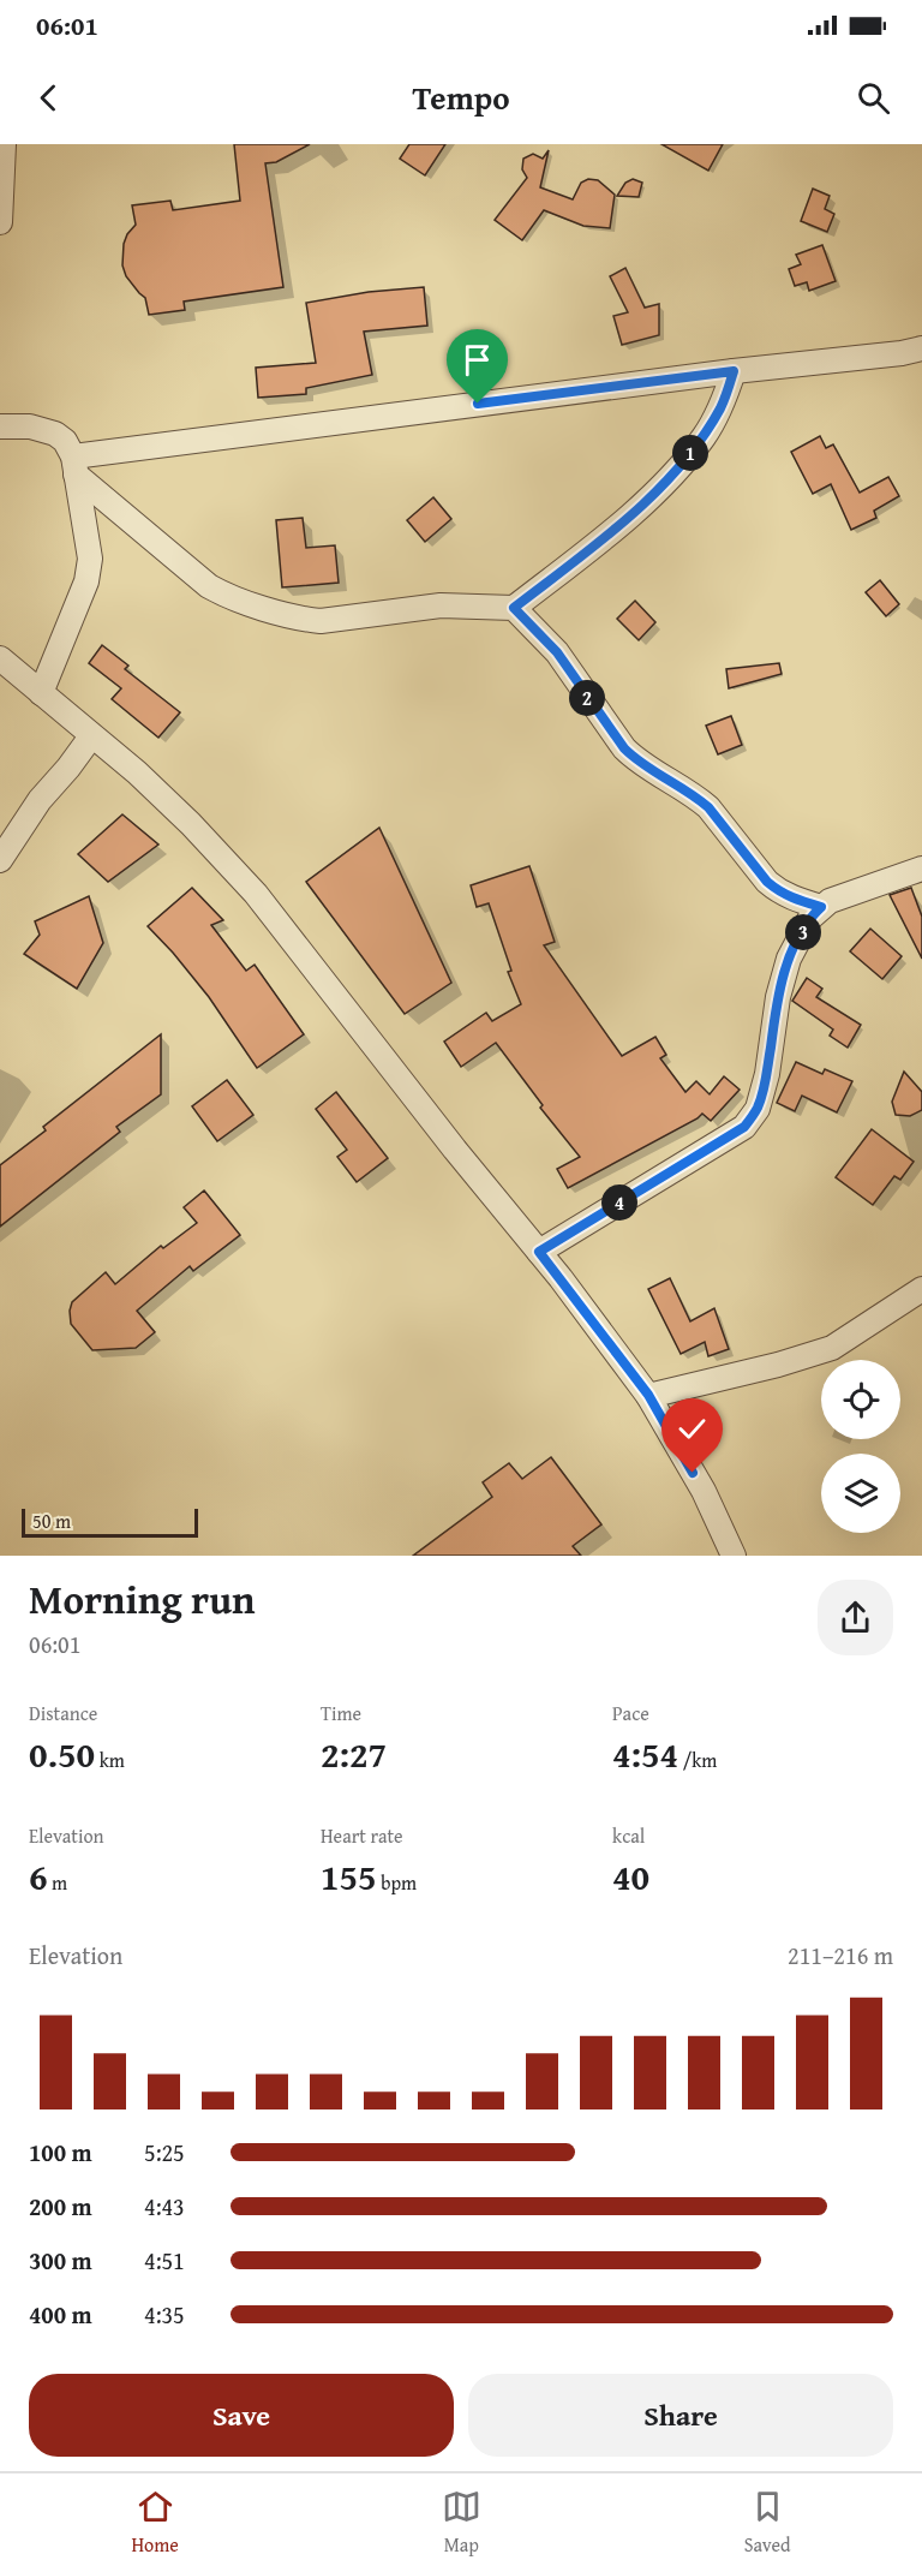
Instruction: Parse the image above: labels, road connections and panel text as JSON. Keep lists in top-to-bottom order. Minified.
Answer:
{"scale_bar":"50 m","page":{"status":"06:01","header":"Tempo","pins":["1","2","3","4"],"scale":"50 m","heading":["Morning run","06:01"],"stats":[["Distance","0.50 km"],["Time","2:27"],["Pace","4:54 /km"],["Elevation","6 m"],["Heart rate","155 bpm"],["kcal","40"]],"chart":["Elevation","211–216 m"],"list":[{"name":"100 m","note":"5:25"},{"name":"200 m","note":"4:43"},{"name":"300 m","note":"4:51"},{"name":"400 m","note":"4:35"}],"buttons":["Save","Share"],"tabs":["Home","Map","Saved"]}}
